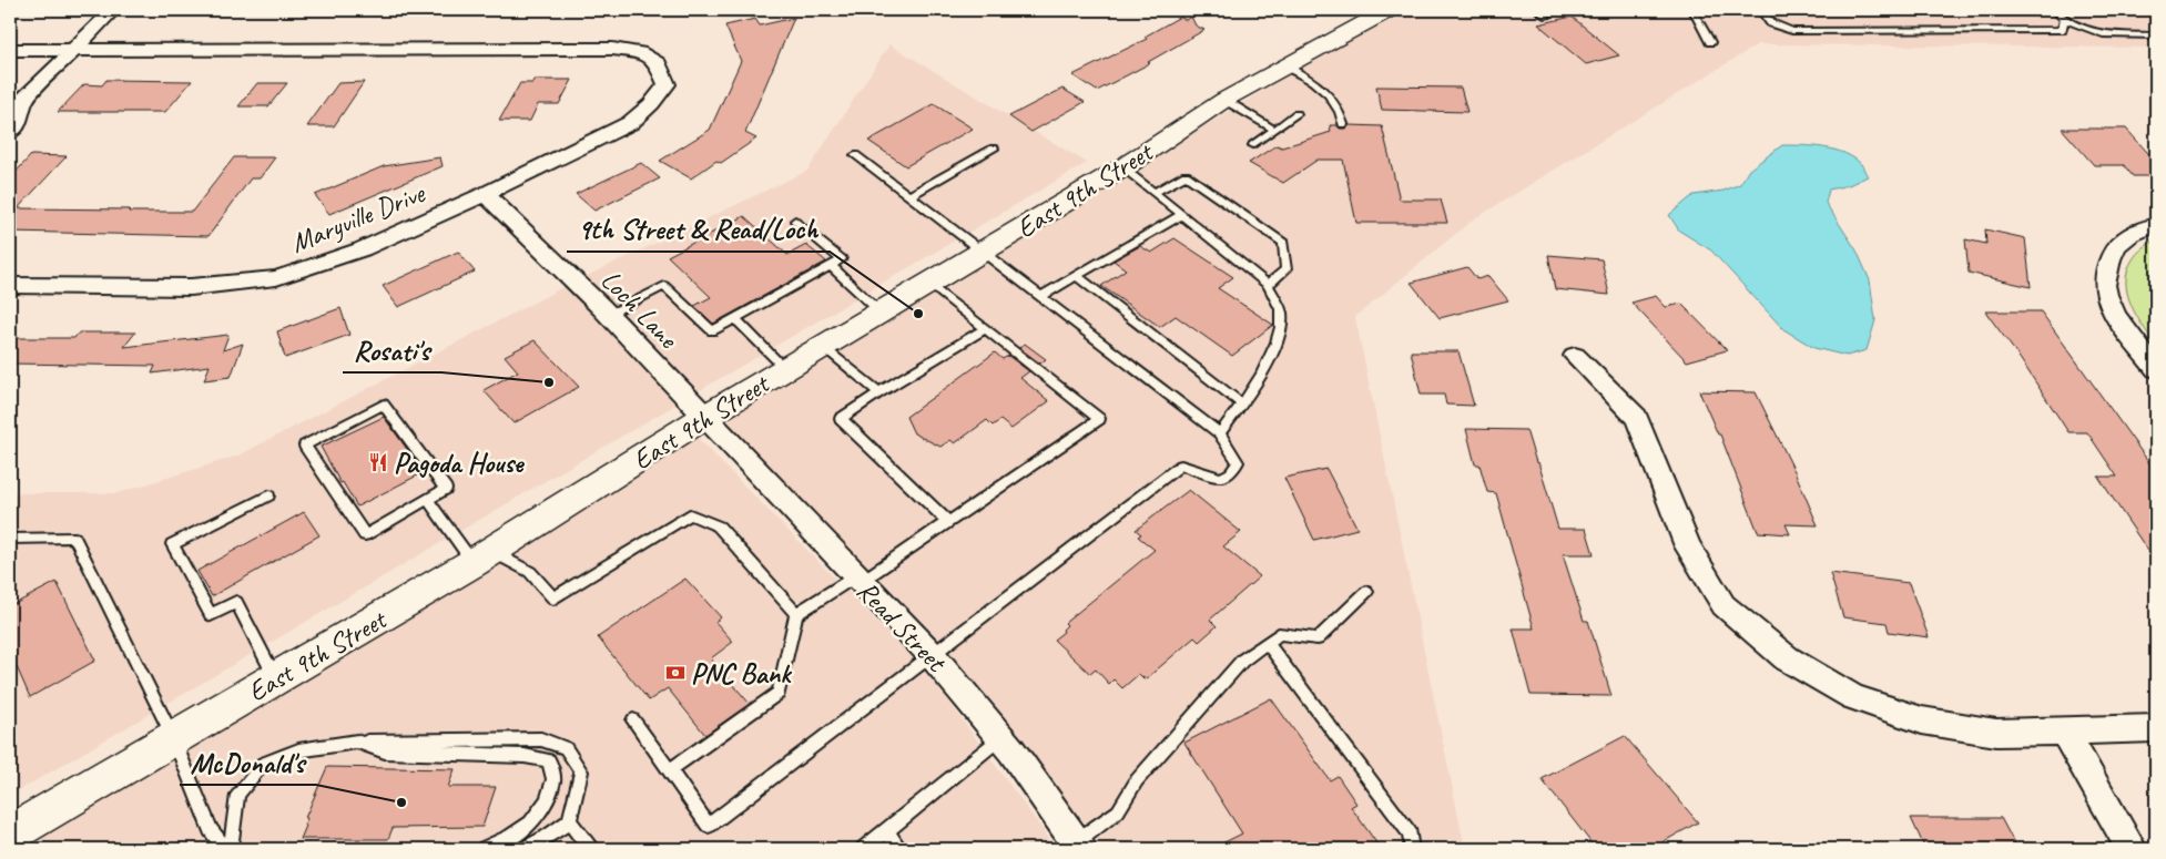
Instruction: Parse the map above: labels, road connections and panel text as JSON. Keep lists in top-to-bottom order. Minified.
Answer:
{"streets":{"main road":["East 9th Street"],"street":["Maryville Drive","Loch Lane","Read Street"]},"crossings":[["East 9th Street","Loch Lane"],["East 9th Street","Read Street"],["Maryville Drive","Loch Lane"],["Loch Lane","Read Street"]],"places":{"other":["9th Street & Read/Loch","Rosati's","McDonald's"],"restaurant":["Pagoda House"],"bank":["PNC Bank"]}}
